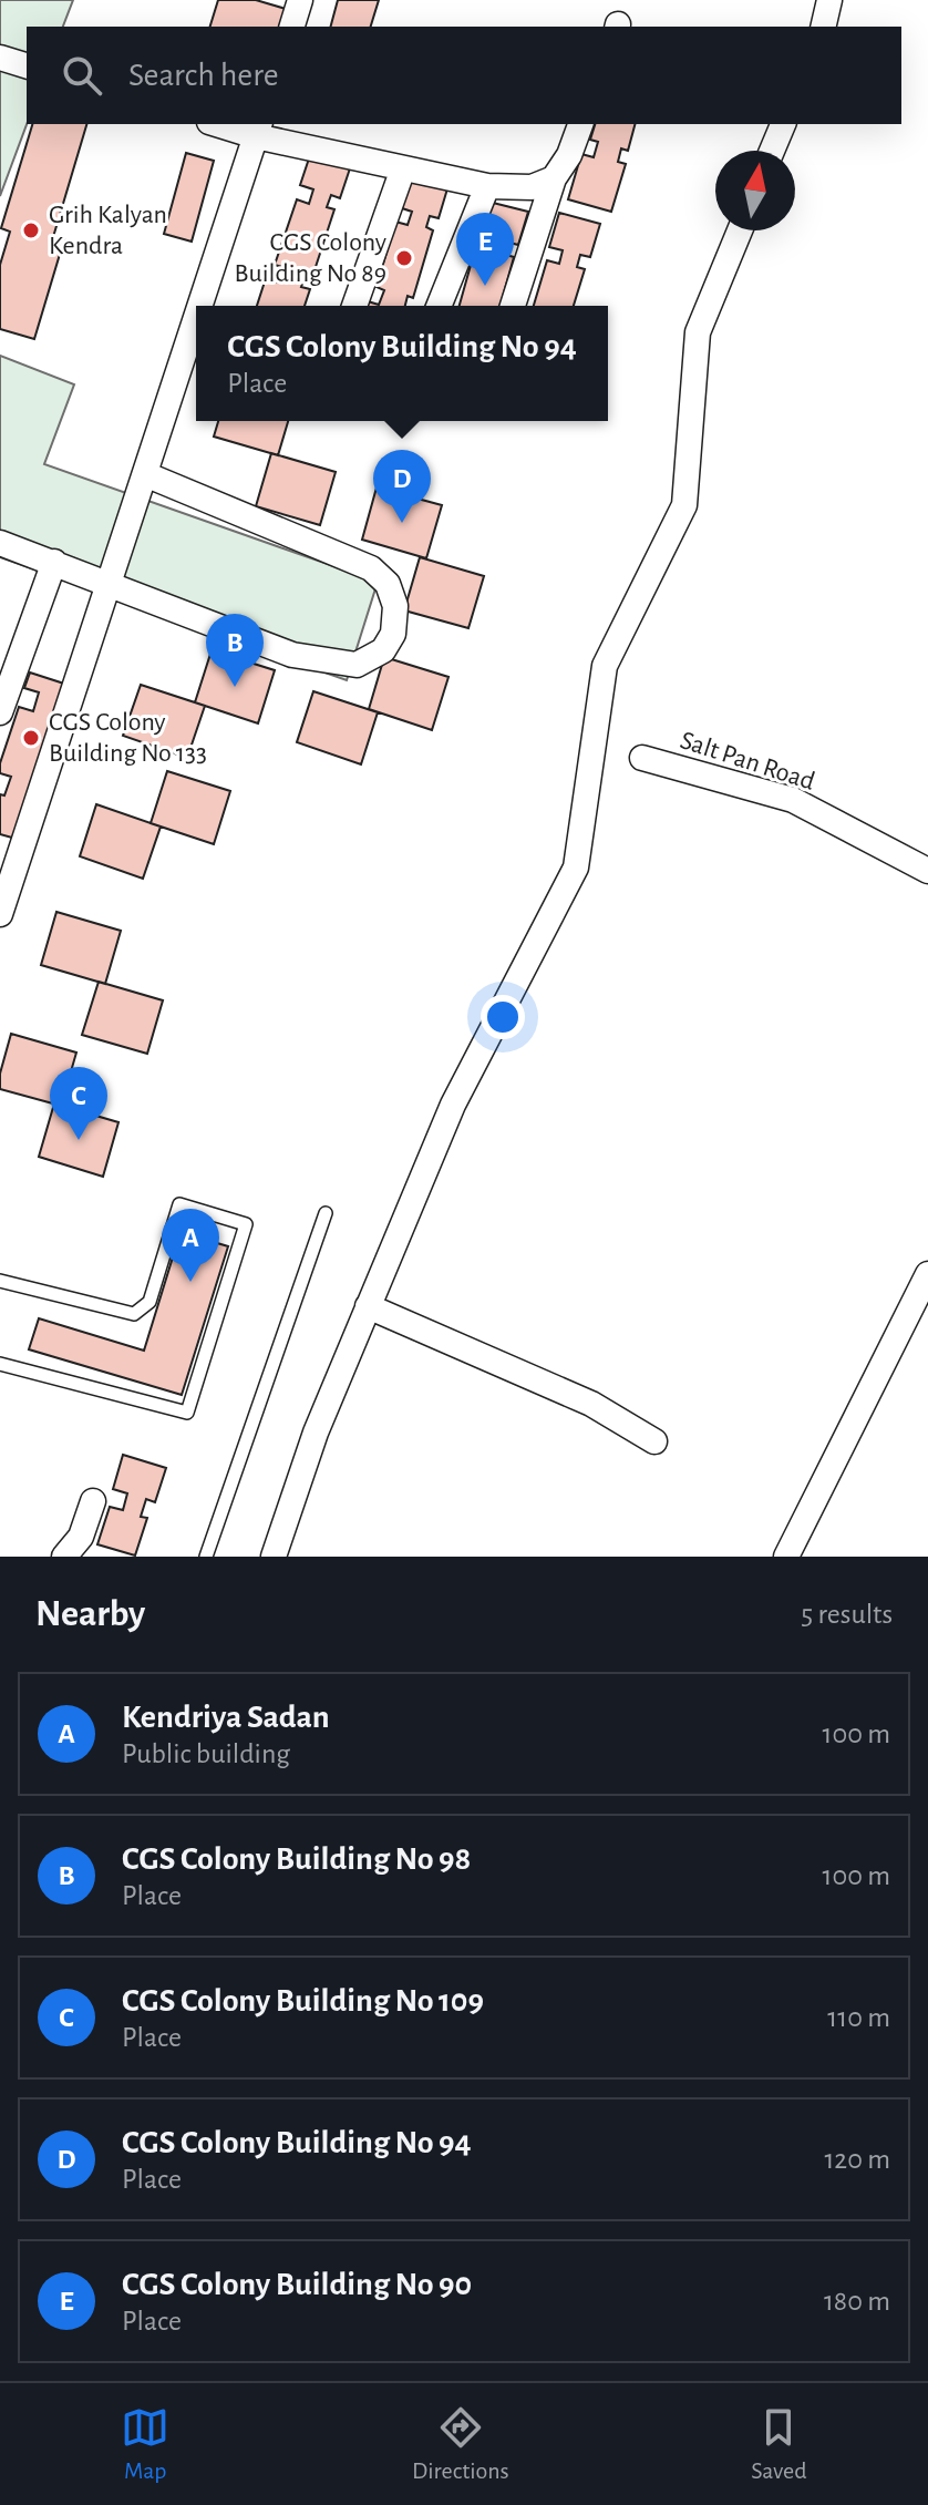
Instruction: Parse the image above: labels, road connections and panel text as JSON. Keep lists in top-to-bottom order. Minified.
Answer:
{"streets":{"street":["Salt Pan Road"]},"places":["Grih Kalyan Kendra","CGS Colony Building No 89","CGS Colony Building No 133"],"north":"top","page":{"search":"Search here","pins":["E","D","B","C","A"],"popup":["CGS Colony Building No 94","Place"],"heading":["Nearby","5 results"],"list":[{"mark":"A","name":"Kendriya Sadan","note":"Public building","value":"100 m"},{"mark":"B","name":"CGS Colony Building No 98","note":"Place","value":"100 m"},{"mark":"C","name":"CGS Colony Building No 109","note":"Place","value":"110 m"},{"mark":"D","name":"CGS Colony Building No 94","note":"Place","value":"120 m"},{"mark":"E","name":"CGS Colony Building No 90","note":"Place","value":"180 m"}],"nav":["Map","Directions","Saved"]}}
